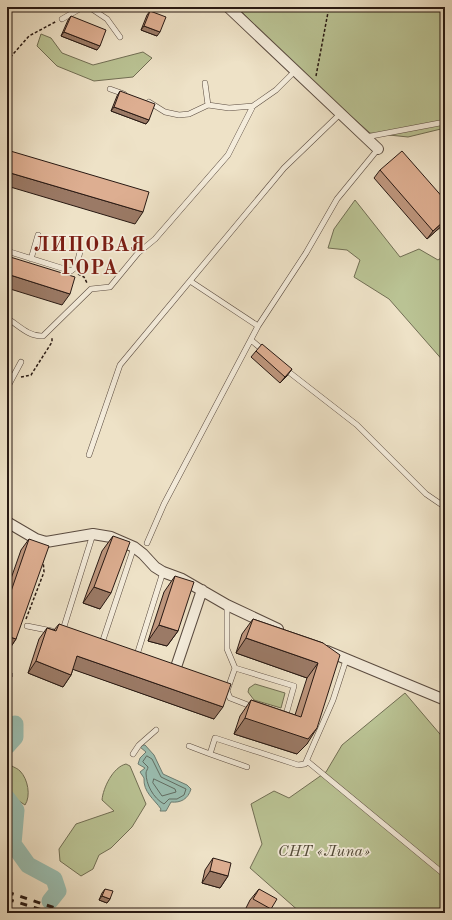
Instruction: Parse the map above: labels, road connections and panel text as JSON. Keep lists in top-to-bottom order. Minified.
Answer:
{"districts":["ЛИПОВАЯ ГОРА"],"parks":["СНТ «Липа»"]}
